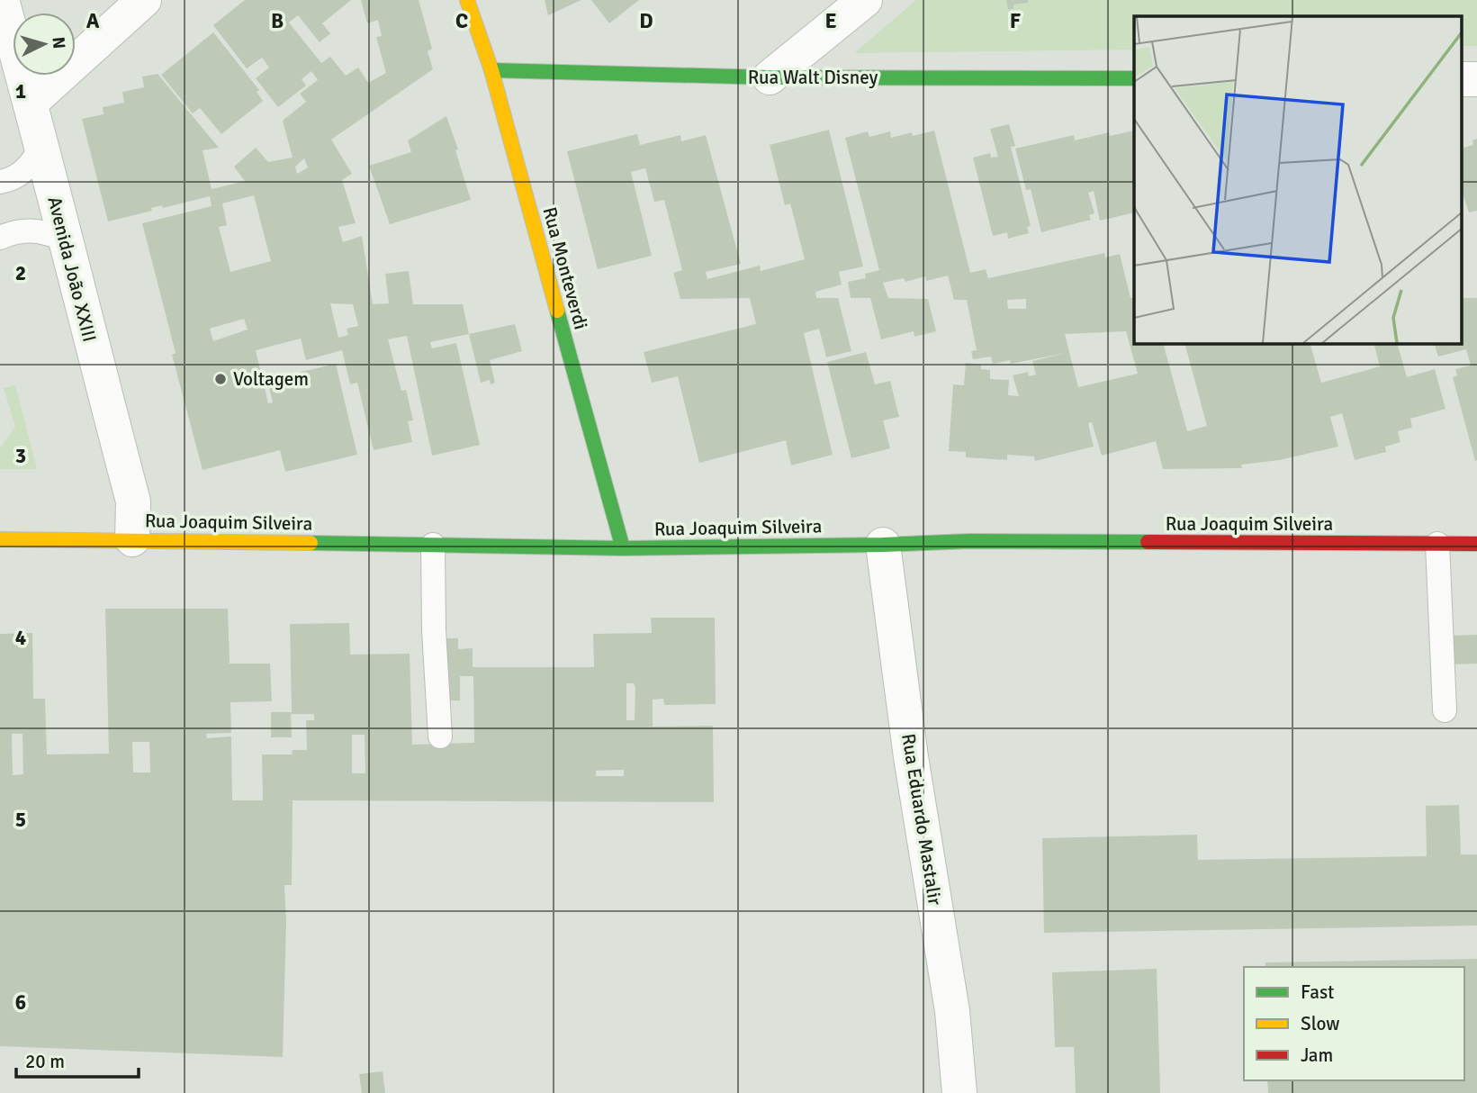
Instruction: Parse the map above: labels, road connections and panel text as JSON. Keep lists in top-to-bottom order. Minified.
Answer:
{"streets":{"street":["Rua Walt Disney","Rua Monteverdi","Avenida João XXIII","Rua Joaquim Silveira","Rua Eduardo Mastalir"]},"crossings":[["Rua Walt Disney","Rua Monteverdi"],["Rua Monteverdi","Rua Joaquim Silveira"],["Avenida João XXIII","Rua Joaquim Silveira"],["Rua Joaquim Silveira","Rua Eduardo Mastalir"]],"places":["Voltagem"],"legend":["Fast","Slow","Jam"],"scale_bar":"20 m","north":"right","grid":{"columns":["A","B","C","D","E","F"],"rows":["1","2","3","4","5","6"]}}
